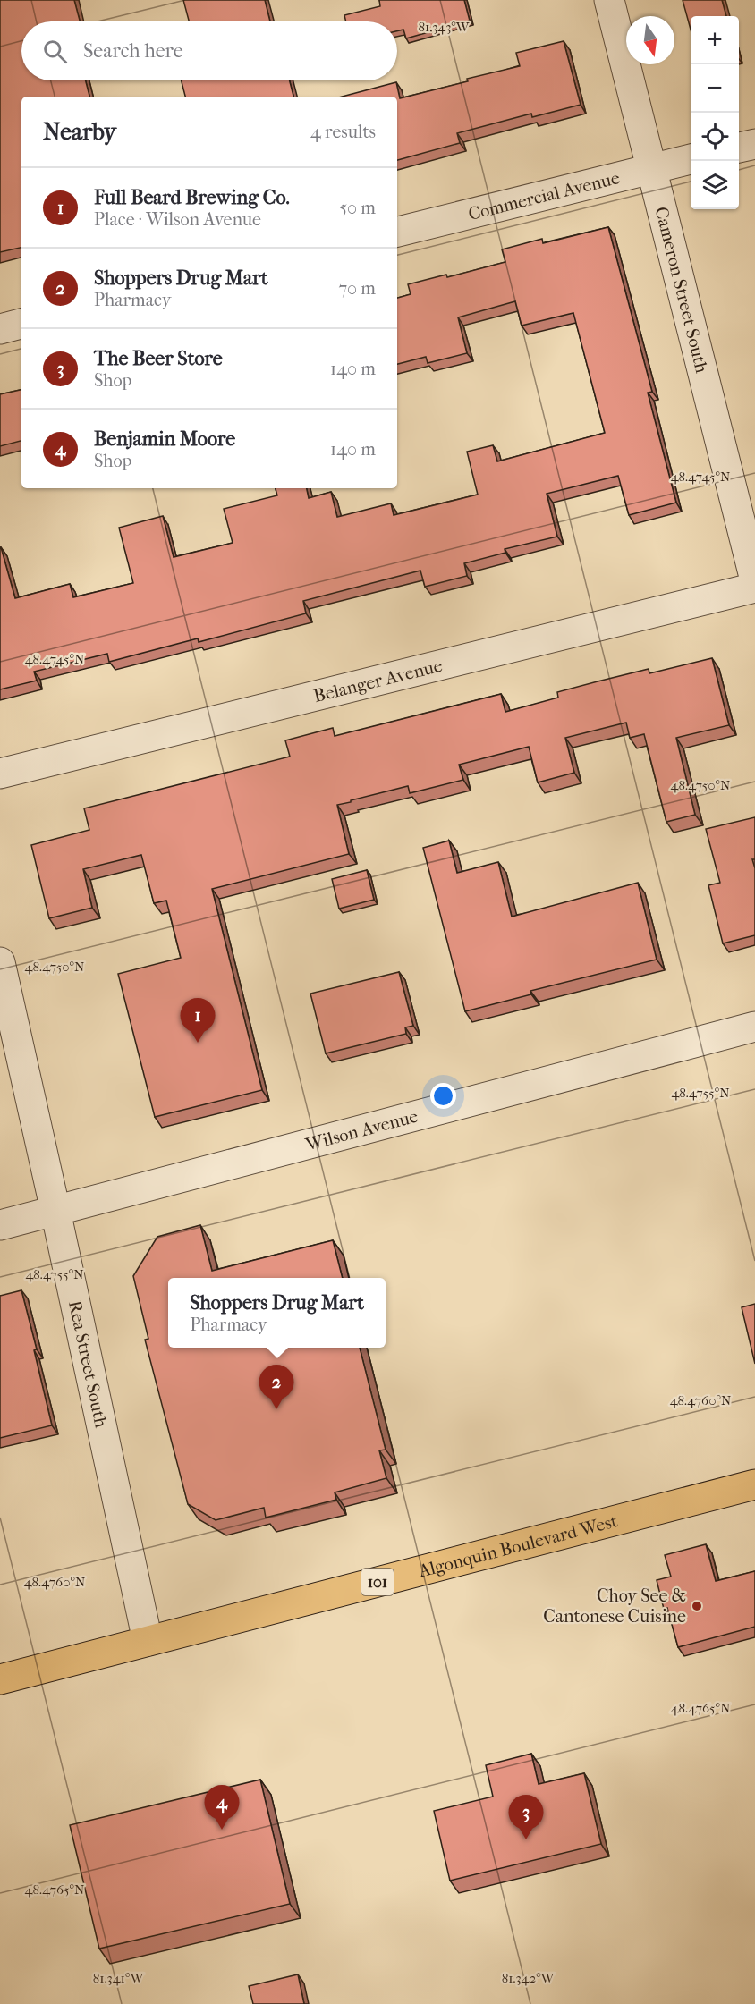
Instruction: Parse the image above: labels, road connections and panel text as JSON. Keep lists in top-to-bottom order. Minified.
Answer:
{"streets":{"main road":["Algonquin Boulevard West","101"],"street":["Commercial Avenue","Cameron Street South","Belanger Avenue","Wilson Avenue","Rea Street South"]},"crossings":[["Commercial Avenue","Cameron Street South"],["Wilson Avenue","Rea Street South"],["Rea Street South","Algonquin Boulevard West"]],"places":["Choy See & Cantonese Cuisine"],"north":"bottom","page":{"map_buttons":["+","−"],"search":"Search here","heading":["Nearby","4 results"],"list":[{"mark":"1","name":"Full Beard Brewing Co.","note":"Place · Wilson Avenue","value":"50 m"},{"mark":"2","name":"Shoppers Drug Mart","note":"Pharmacy","value":"70 m"},{"mark":"3","name":"The Beer Store","note":"Shop","value":"140 m"},{"mark":"4","name":"Benjamin Moore","note":"Shop","value":"140 m"}],"pins":["1","2","4","3"],"popup":["Shoppers Drug Mart","Pharmacy"]},"coordinates":["81.343°W","48.4745°N","48.4750°N","48.4755°N","48.4760°N","48.4765°N","81.341°W","81.342°W"]}
